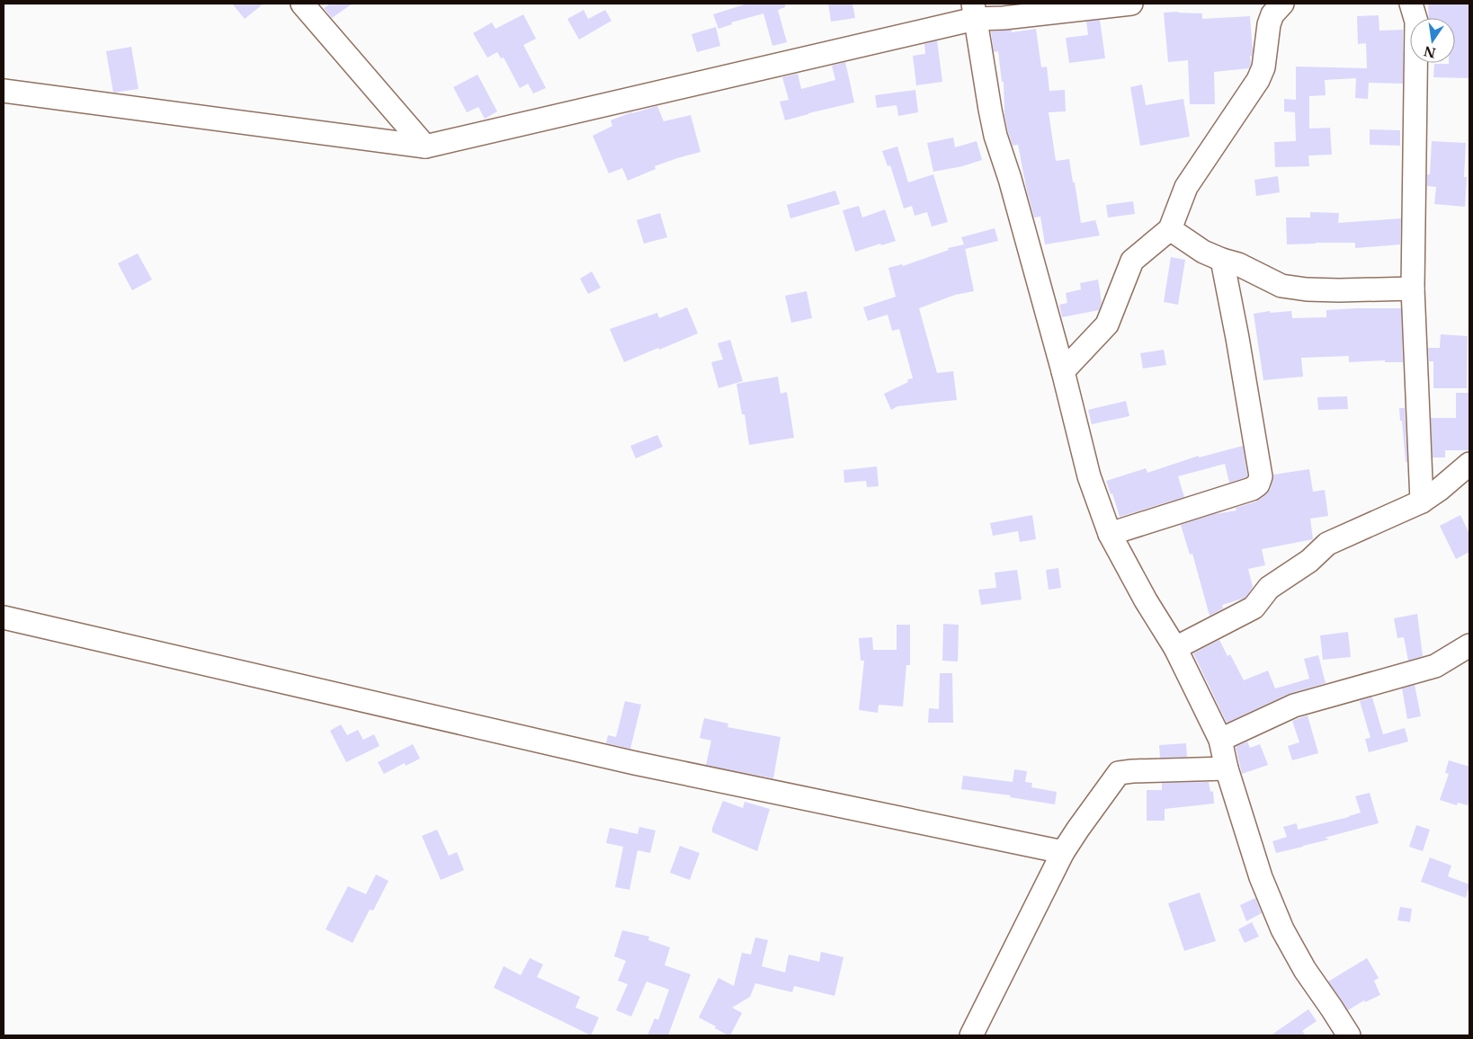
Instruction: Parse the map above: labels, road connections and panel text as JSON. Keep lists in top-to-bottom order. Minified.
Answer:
{"north":"bottom"}
